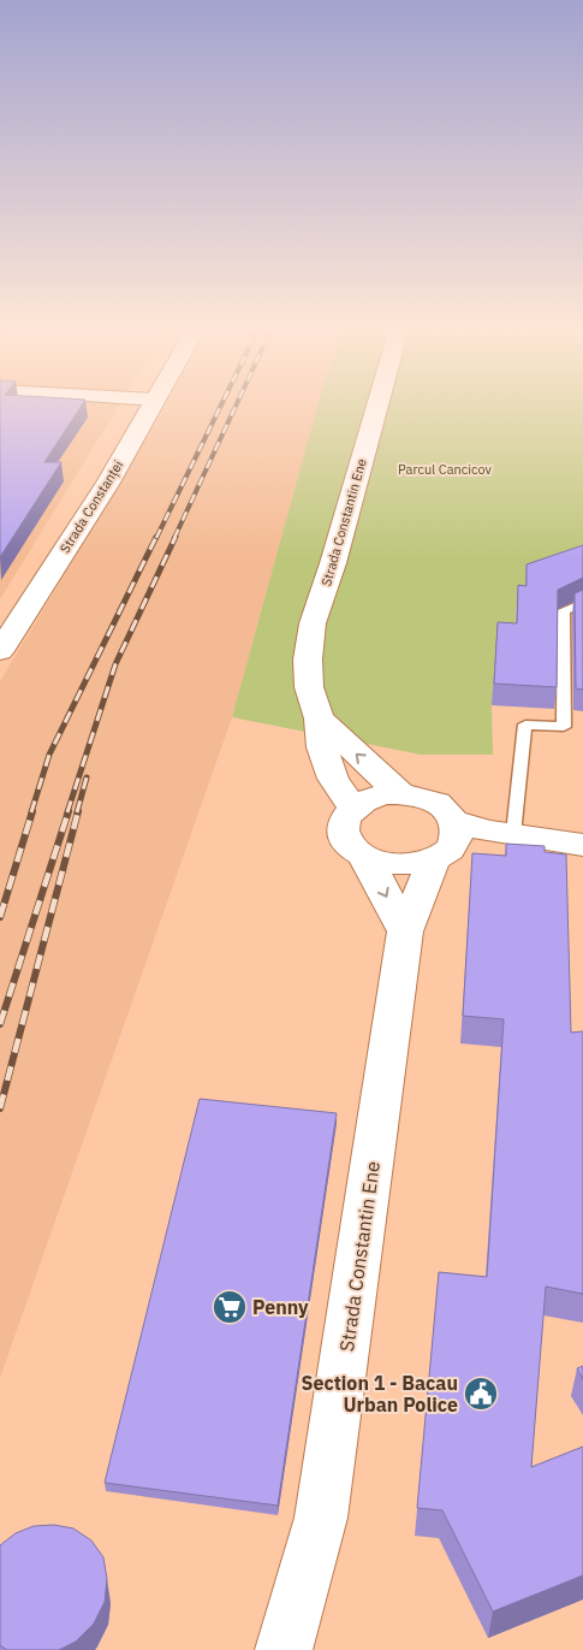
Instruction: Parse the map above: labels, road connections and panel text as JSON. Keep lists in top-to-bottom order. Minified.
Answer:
{"streets":{"main road":["Strada Constanței","Strada Constantin Ene"]},"parks":["Parcul Cancicov"],"places":{"supermarket":["Penny"],"public building":["Section 1 - Bacau Urban Police"]}}
